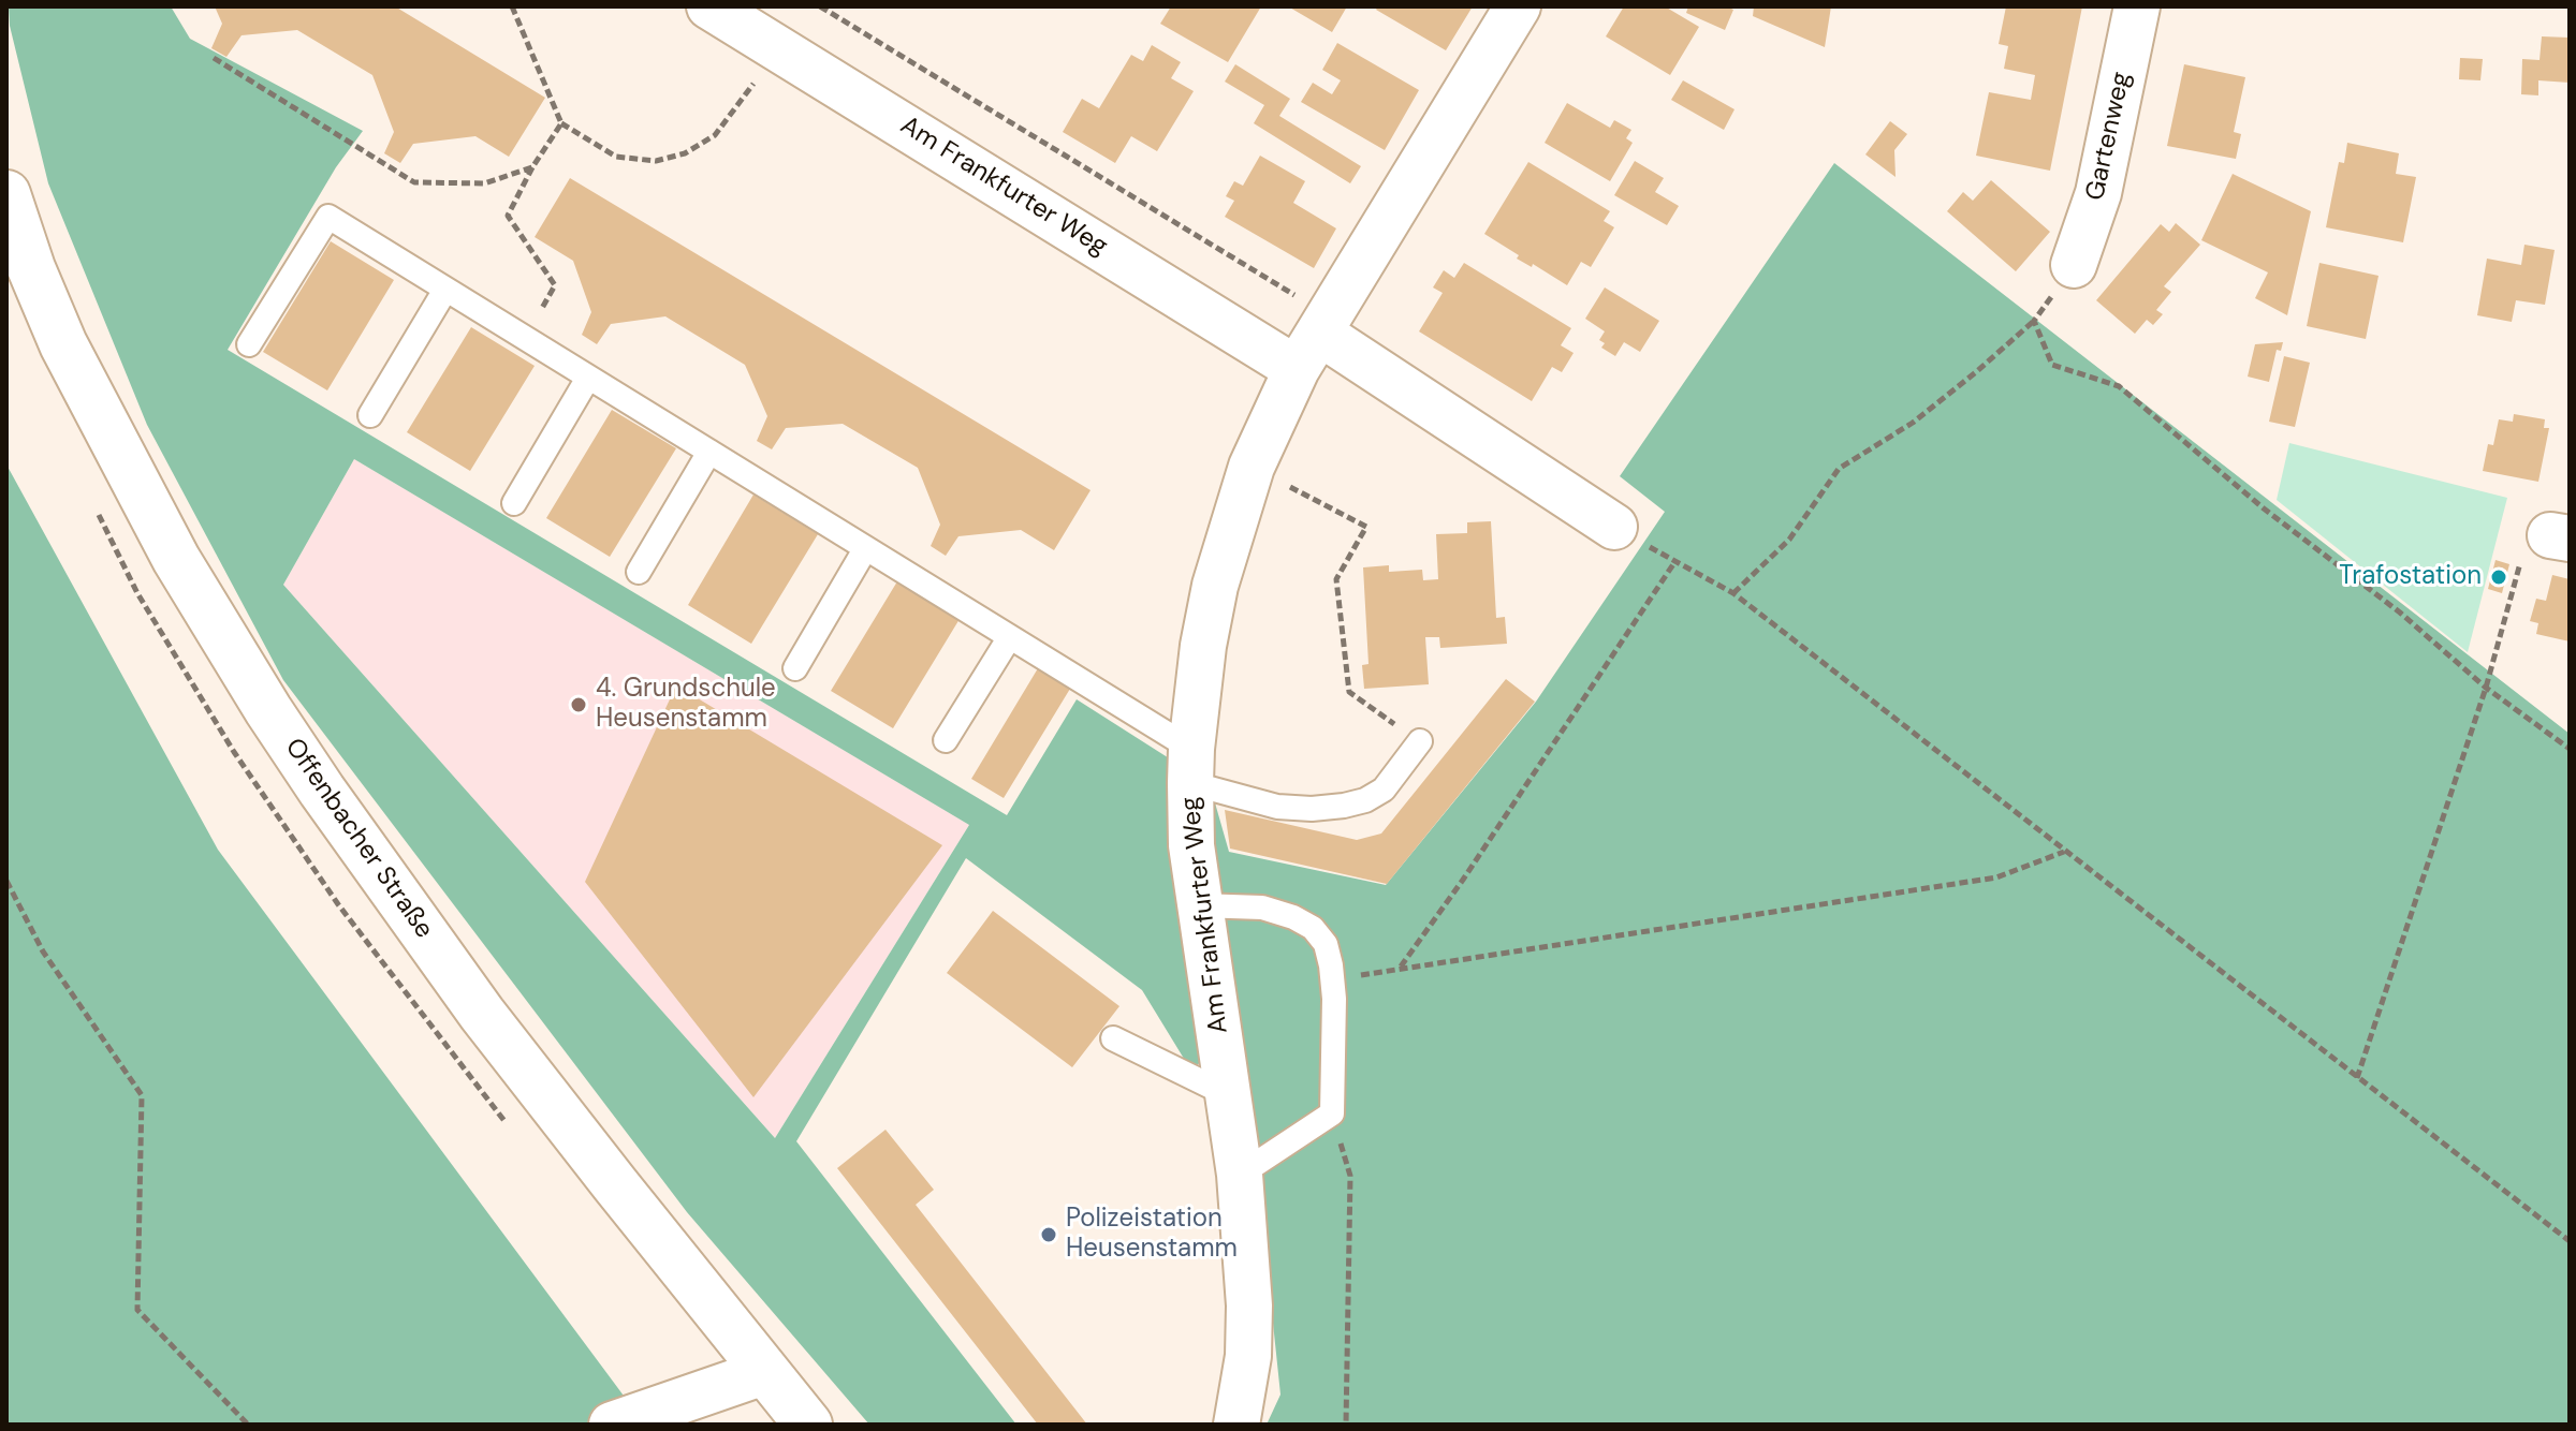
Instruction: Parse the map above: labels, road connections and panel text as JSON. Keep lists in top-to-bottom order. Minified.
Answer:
{"streets":{"main road":["Offenbacher Straße"],"street":["Gartenweg","Am Frankfurter Weg"]},"places":["Trafostation","4. Grundschule Heusenstamm","Polizeistation Heusenstamm"]}
